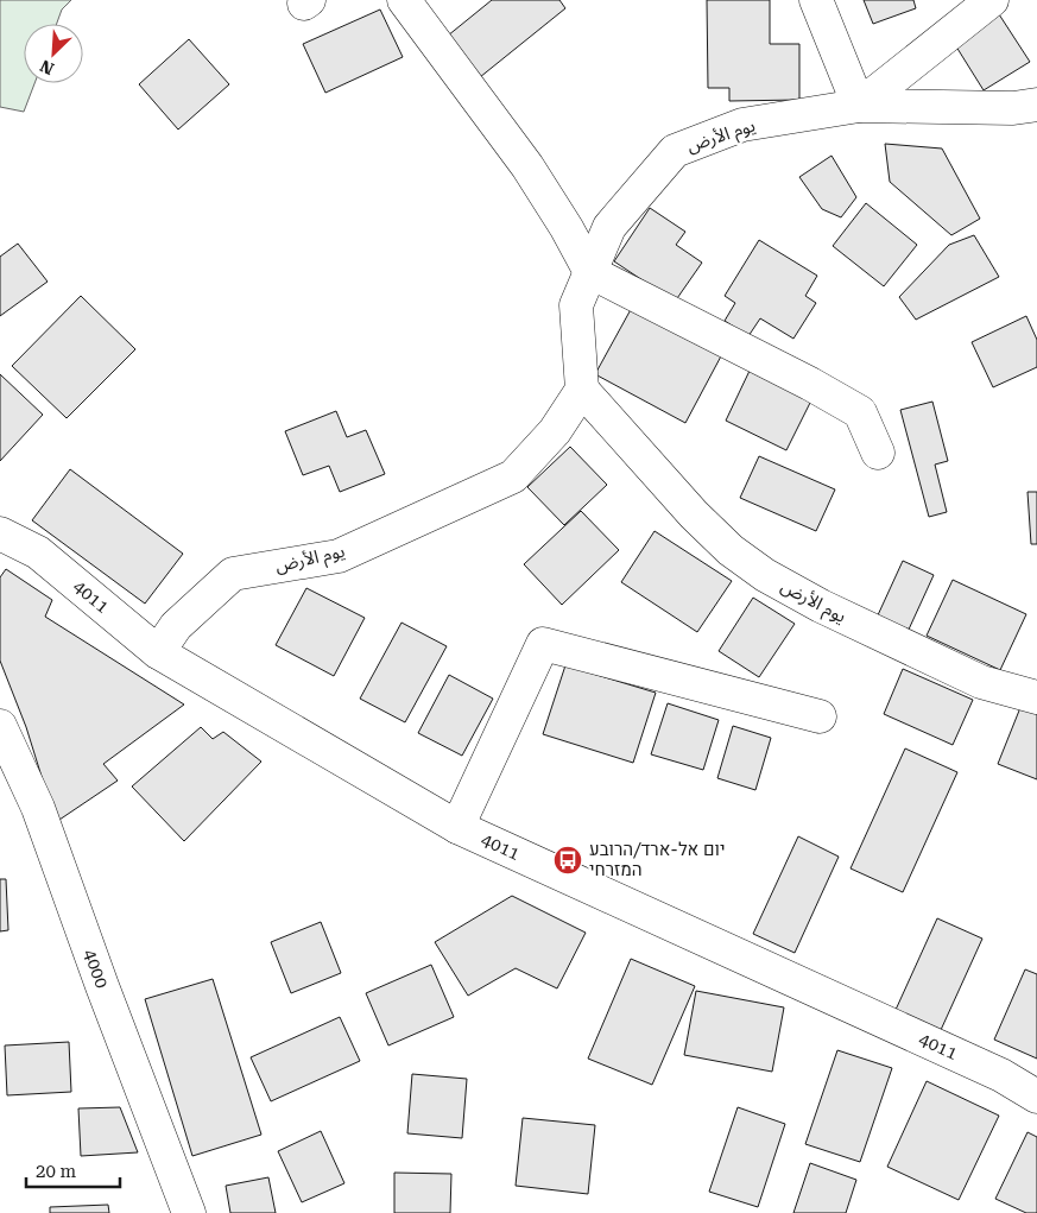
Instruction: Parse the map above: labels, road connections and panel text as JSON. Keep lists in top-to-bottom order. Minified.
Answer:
{"streets":{"street":["يوم الأرض","4011","4000"]},"crossings":[["يوم الأرض","4011"]],"places":{"bus stop":["יום אל-ארד/הרובע המזרחי"]},"scale_bar":"20 m","north":"bottom left"}
